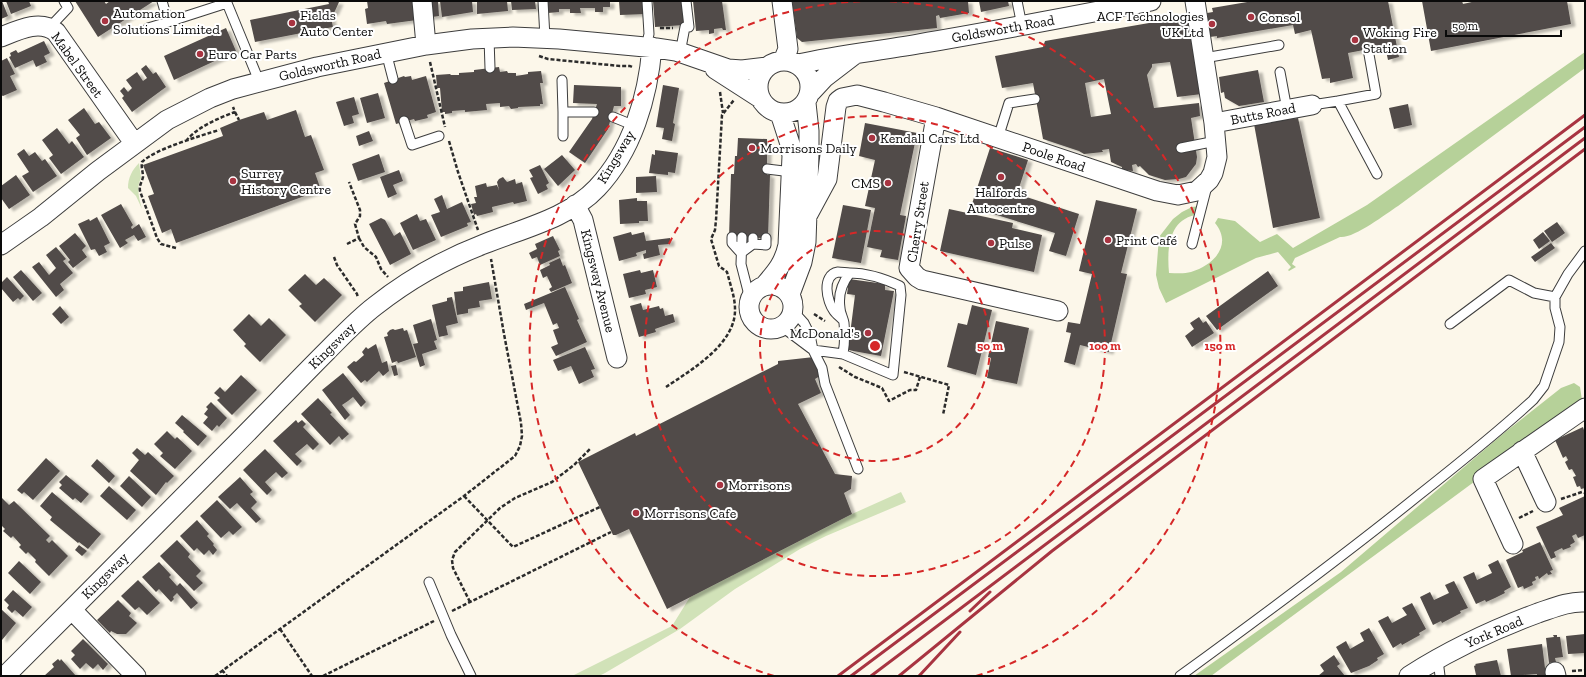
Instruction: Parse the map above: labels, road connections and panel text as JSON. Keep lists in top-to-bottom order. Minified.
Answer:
{"streets":{"street":["Goldsworth Road","Mabel Street","Butts Road","Kingsway","Poole Road","Cherry Street","Kingsway Avenue","York Road"]},"crossings":[["Goldsworth Road","Mabel Street"],["Goldsworth Road","Kingsway"],["Kingsway","Kingsway Avenue"],["Poole Road","Cherry Street"]],"places":["Consol","Automation Solutions Limited","Fields Auto Center","ACF Technologies UK Ltd","Woking Fire Station","Euro Car Parts","Kendall Cars Ltd","Morrisons Daily","Halfords Autocentre","Surrey History Centre","CMS","Print Café","Pulse","McDonald's","Morrisons","Morrisons Cafe"],"scale_bar":"50 m","rings":["50 m","100 m","150 m"]}
